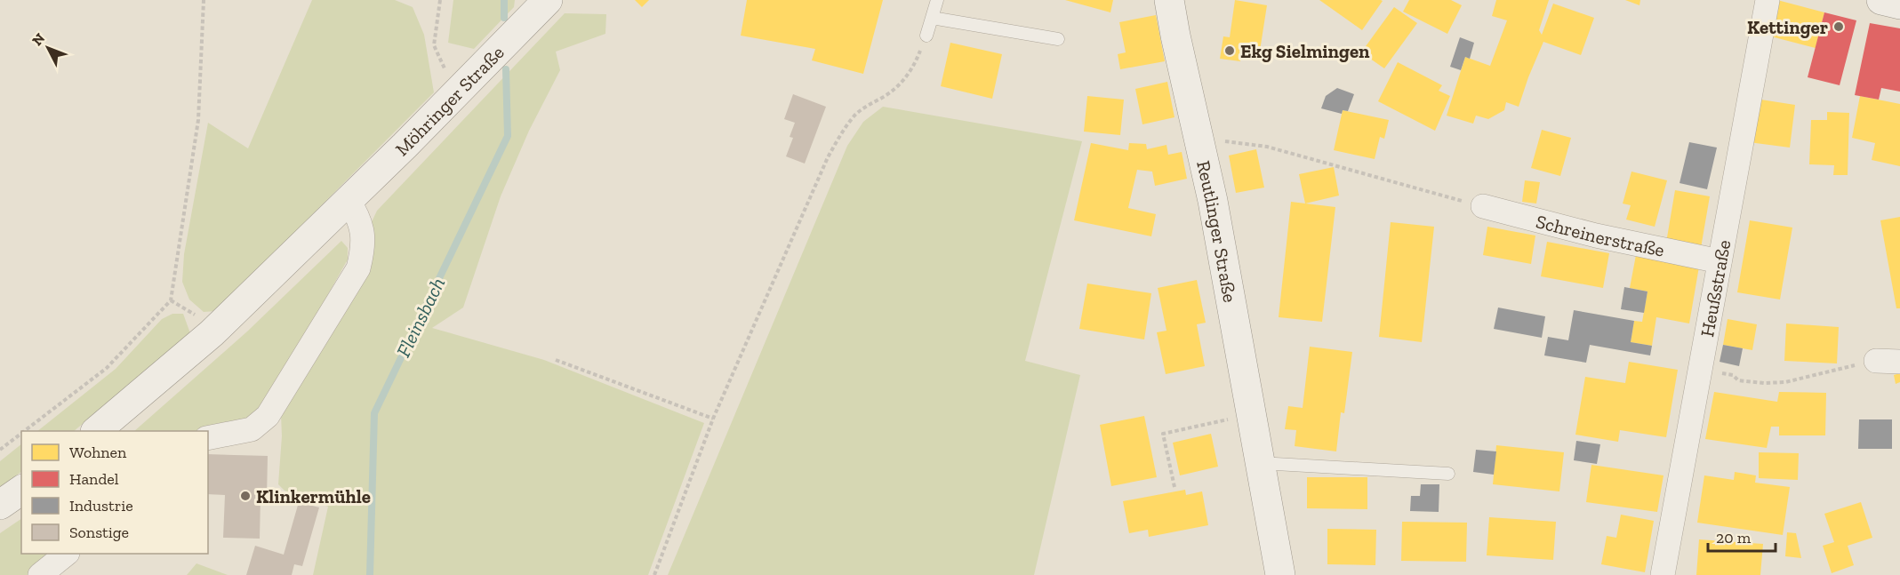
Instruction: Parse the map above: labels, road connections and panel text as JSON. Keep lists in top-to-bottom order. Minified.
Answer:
{"streets":{"main road":["Möhringer Straße","Reutlinger Straße"],"street":["Schreinerstraße","Heußstraße"]},"crossings":[["Schreinerstraße","Heußstraße"]],"water":["Fleinsbach"],"places":["Kettinger","Ekg Sielmingen","Klinkermühle"],"legend":["Wohnen","Handel","Industrie","Sonstige"],"scale_bar":"20 m","north":"top left"}
